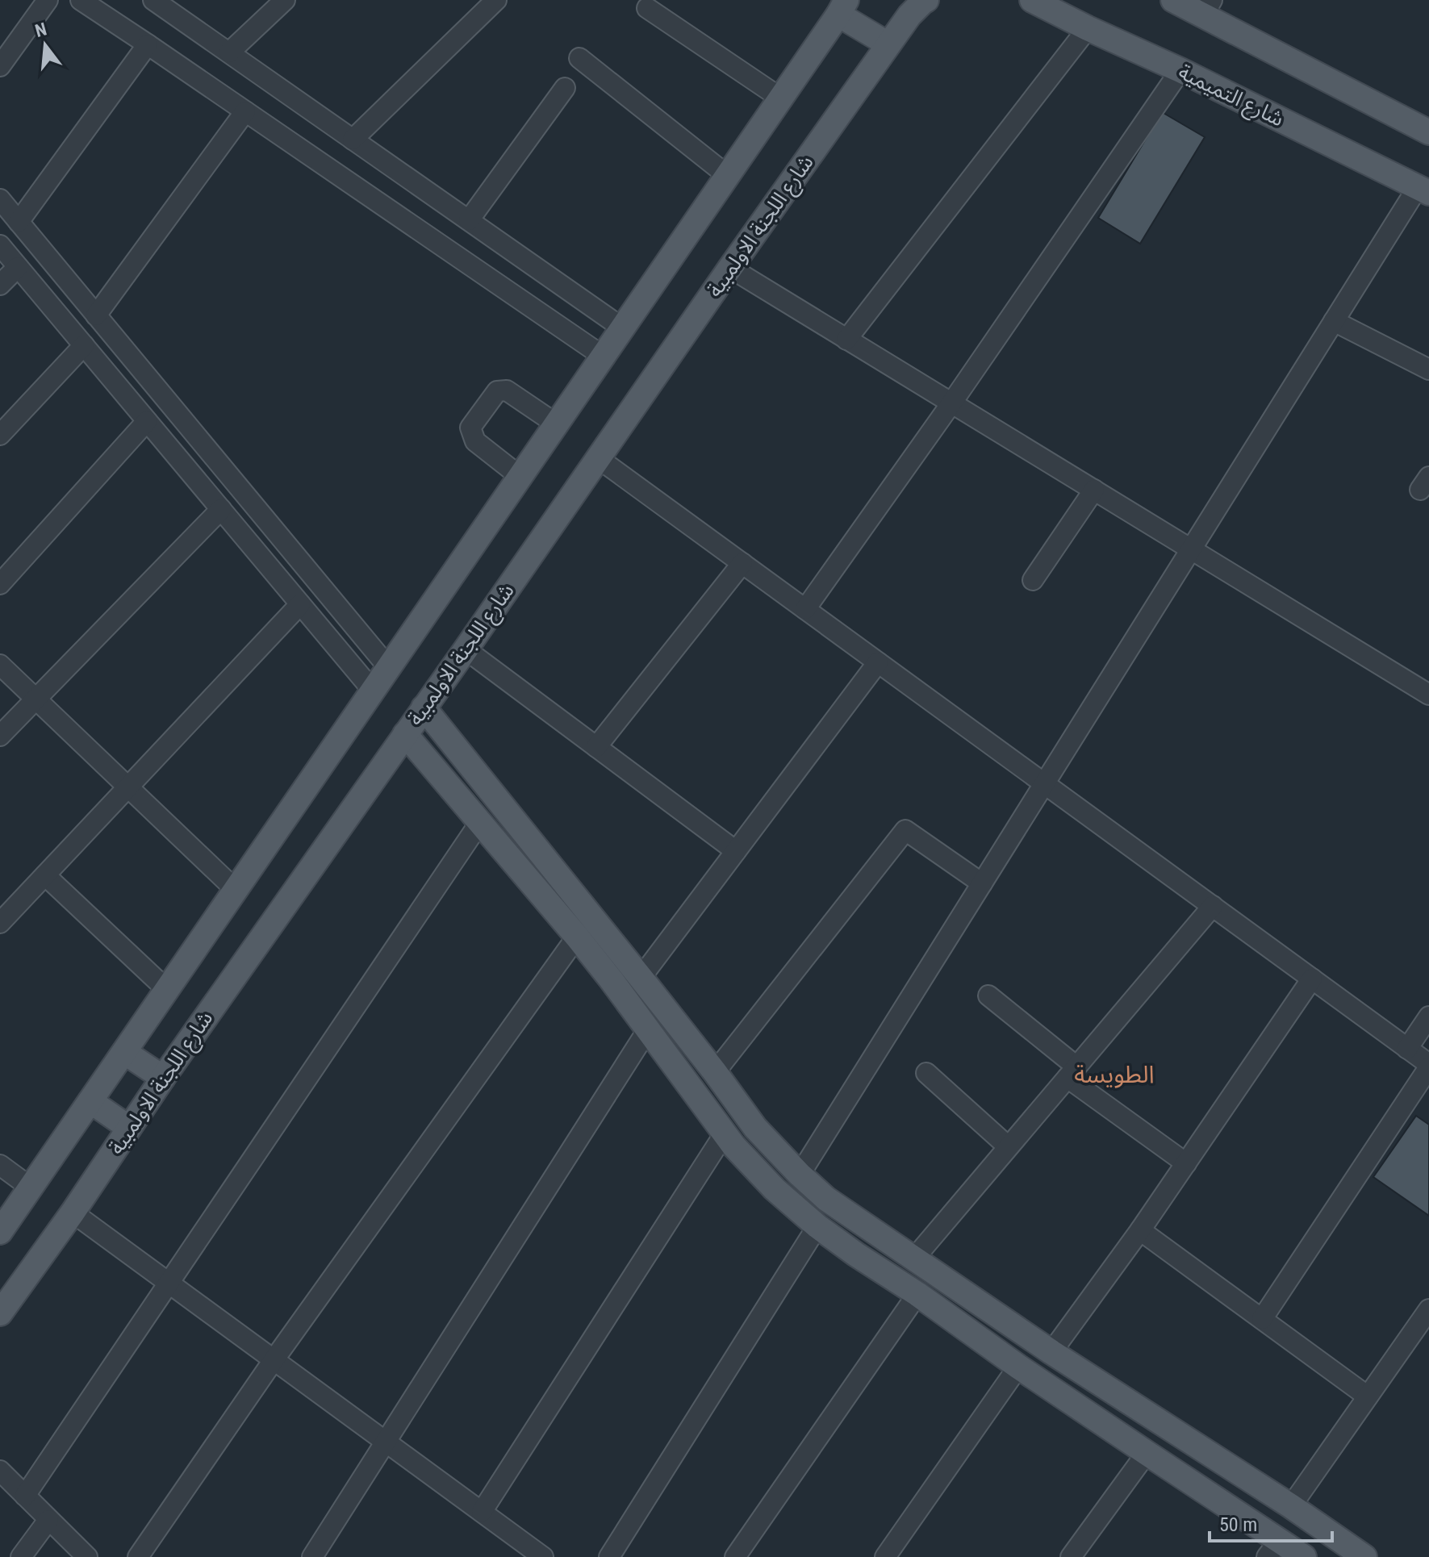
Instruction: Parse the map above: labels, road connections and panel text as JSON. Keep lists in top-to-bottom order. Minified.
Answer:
{"streets":{"main road":["شارع التميمية","شارع اللجنة الاولمبية"]},"districts":["الطويسة"],"scale_bar":"50 m","north":"top"}
